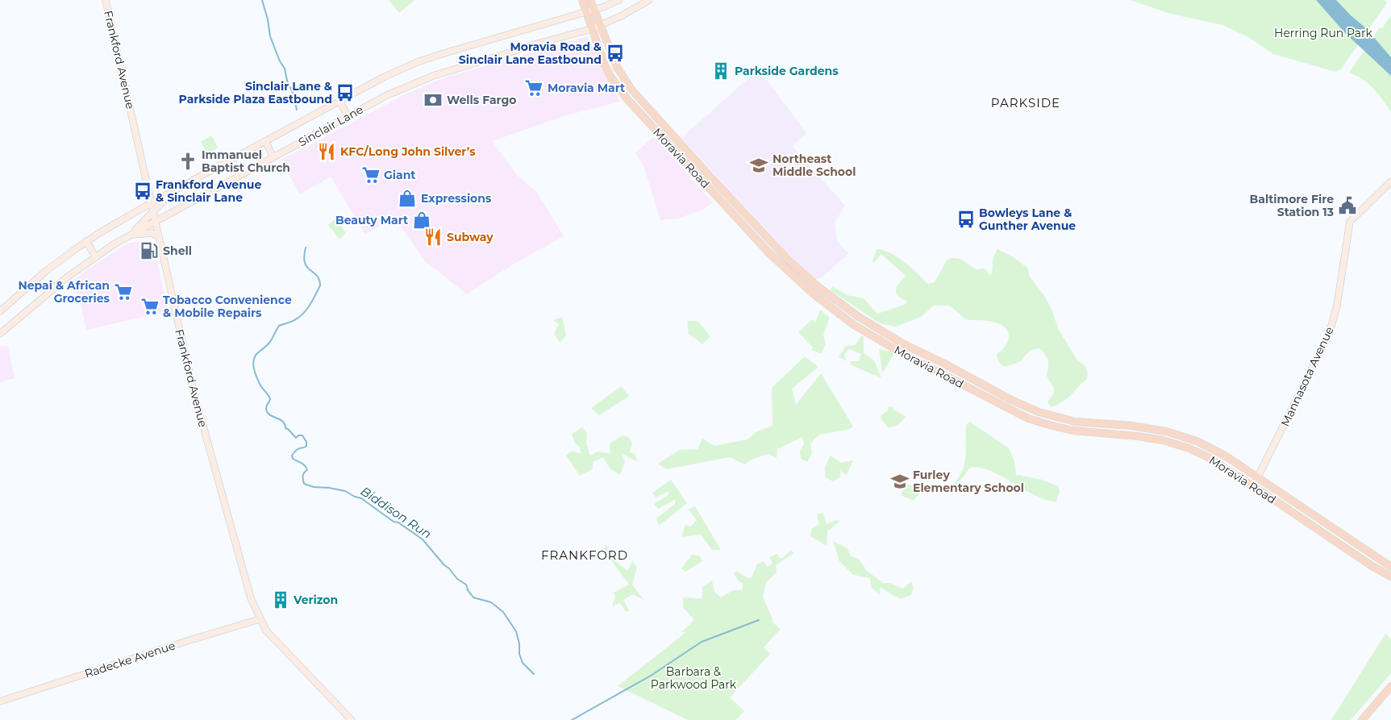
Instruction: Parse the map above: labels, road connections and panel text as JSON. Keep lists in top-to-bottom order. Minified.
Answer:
{"streets":{"main road":["Moravia Road"],"street":["Frankford Avenue","Sinclair Lane","Mannasota Avenue","Radecke Avenue"]},"crossings":[["Frankford Avenue","Sinclair Lane"],["Frankford Avenue","Radecke Avenue"],["Sinclair Lane","Moravia Road"],["Moravia Road","Mannasota Avenue"]],"districts":["PARKSIDE","FRANKFORD"],"water":["Biddison Run"],"parks":["Herring Run Park","Barbara & Parkwood Park"],"places":{"bus stop":["Moravia Road & Sinclair Lane Eastbound","Sinclair Lane & Parkside Plaza Eastbound","Frankford Avenue & Sinclair Lane","Bowleys Lane & Gunther Avenue"],"building":["Parkside Gardens","Verizon"],"supermarket":["Moravia Mart","Giant","Nepai & African Groceries","Tobacco Convenience & Mobile Repairs"],"bank":["Wells Fargo"],"restaurant":["KFC/Long John Silver’s","Subway"],"church":["Immanuel Baptist Church"],"school or university":["Northeast Middle School","Furley Elementary School"],"shop":["Expressions","Beauty Mart"],"public building":["Baltimore Fire Station 13"],"fuel station":["Shell"]}}
